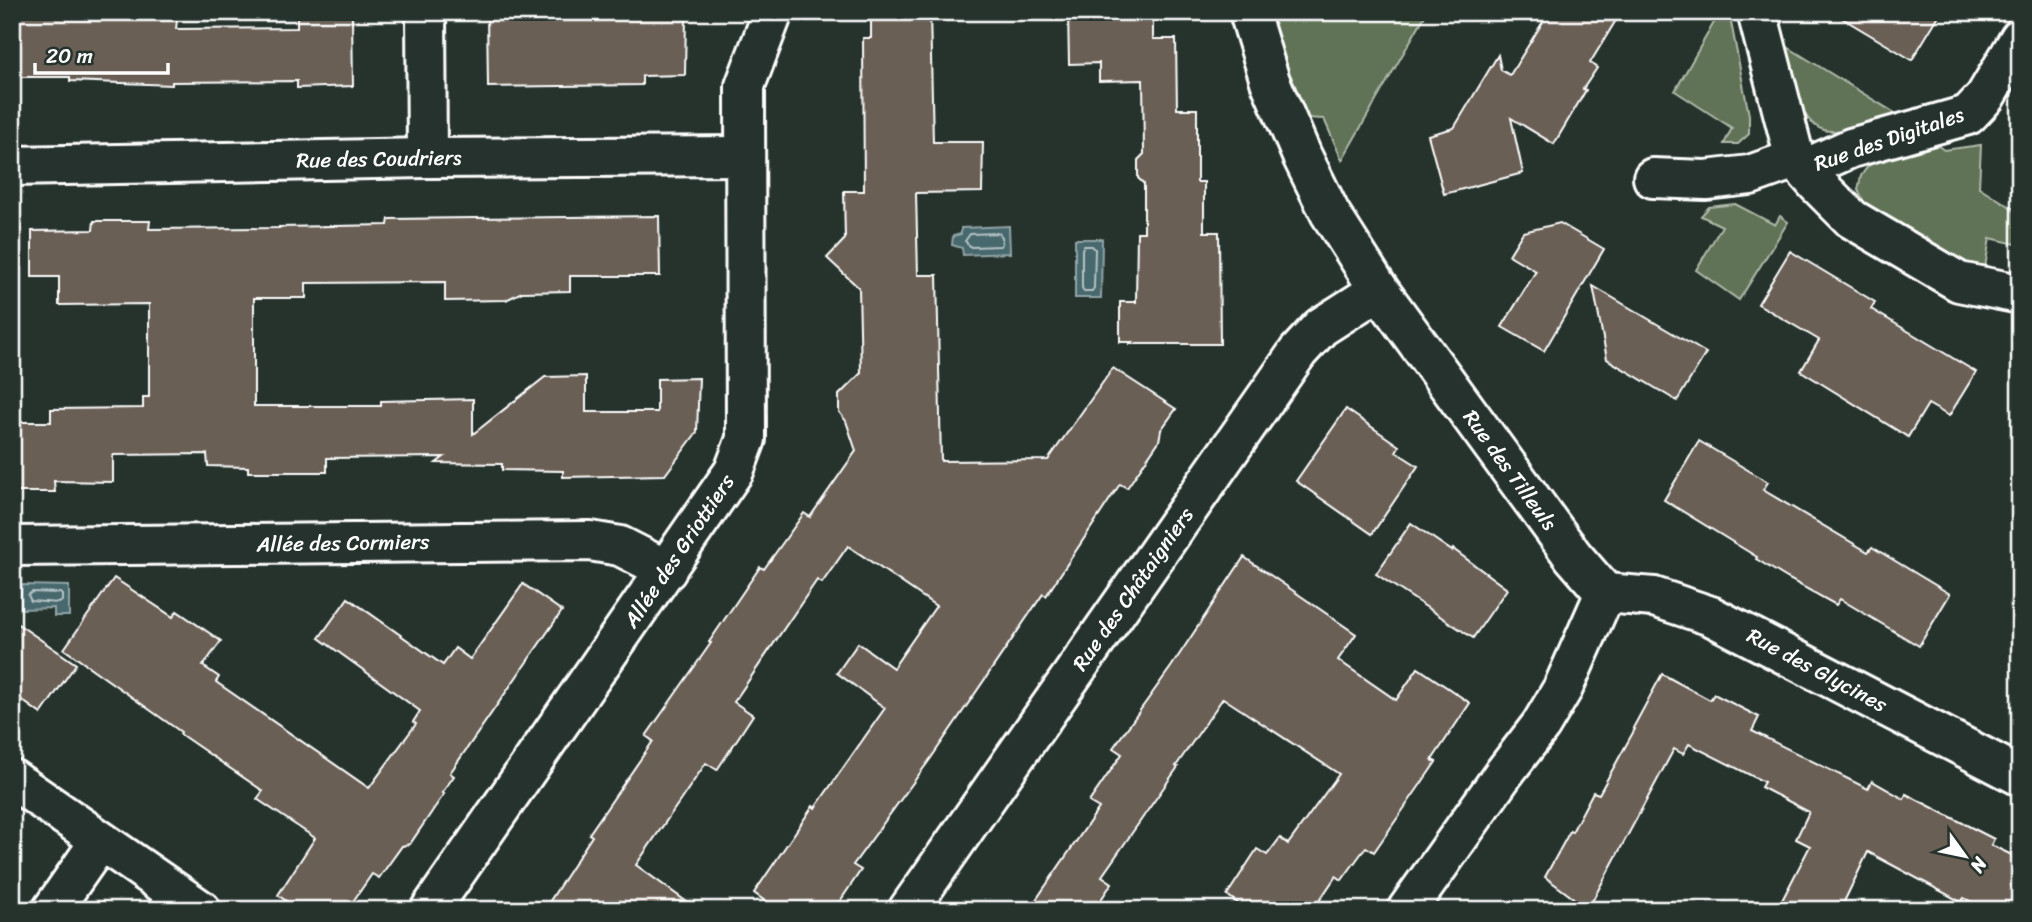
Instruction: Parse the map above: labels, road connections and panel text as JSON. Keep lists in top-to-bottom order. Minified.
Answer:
{"streets":{"street":["Rue des Digitales","Rue des Coudriers","Rue des Tilleuls","Allée des Cormiers","Allée des Griottiers","Rue des Châtaigniers","Rue des Glycines"]},"crossings":[["Rue des Coudriers","Allée des Griottiers"],["Rue des Tilleuls","Rue des Châtaigniers"],["Rue des Tilleuls","Rue des Glycines"],["Allée des Cormiers","Allée des Griottiers"]],"scale_bar":"20 m","north":"bottom right"}
